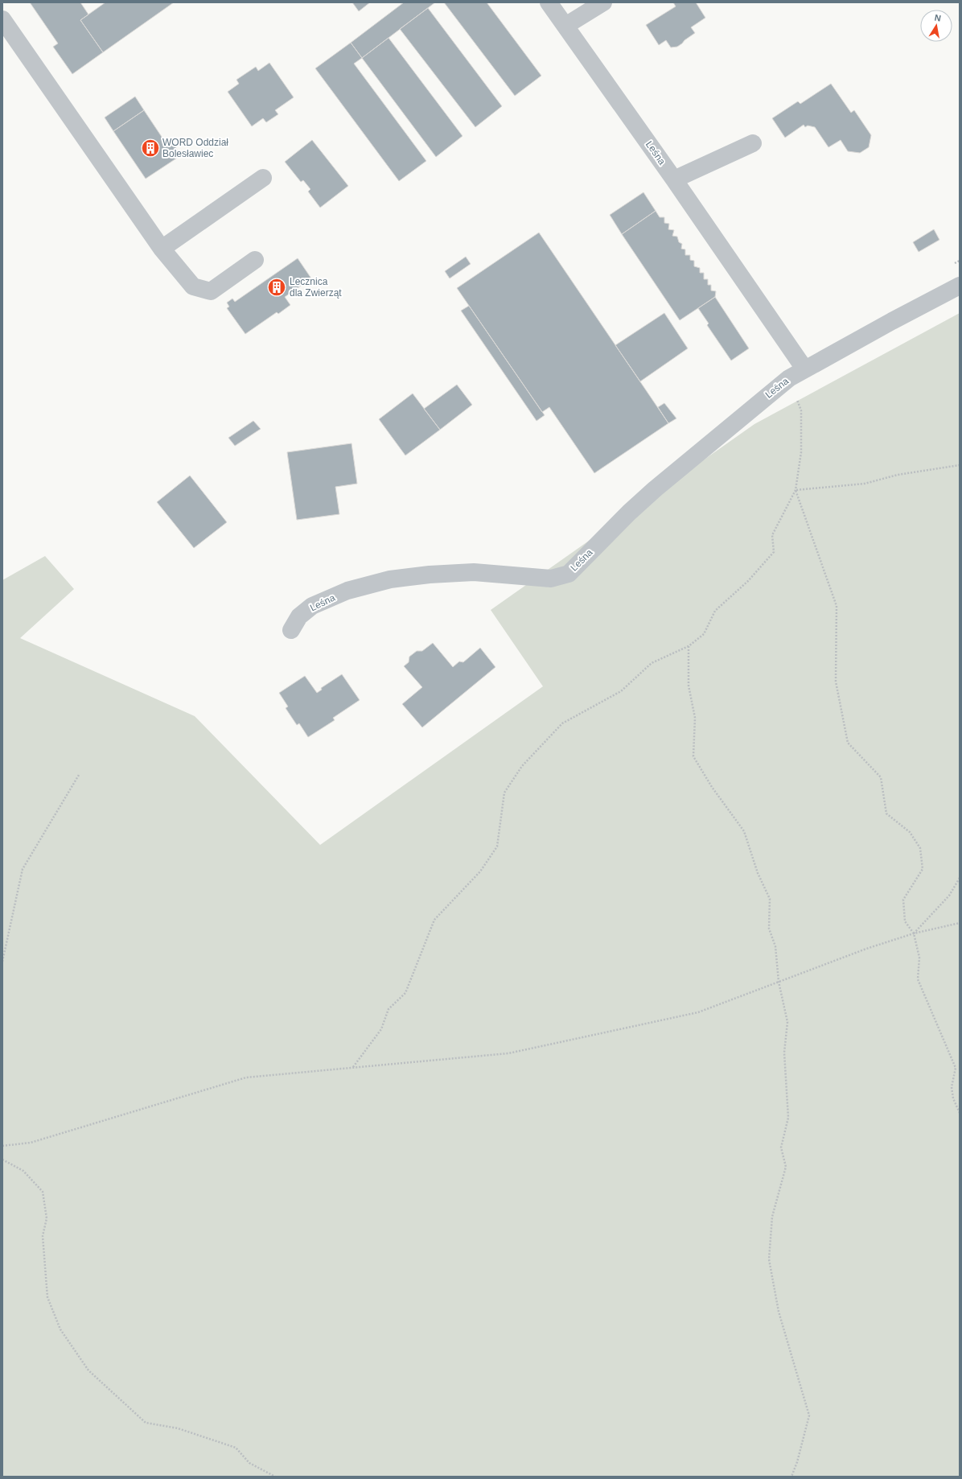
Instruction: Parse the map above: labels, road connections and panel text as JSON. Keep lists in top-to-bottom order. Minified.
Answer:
{"streets":{"street":["Leśna"]},"places":{"building":["WORD Oddział Bolesławiec","Lecznica dla Zwierząt"]},"north":"top"}
